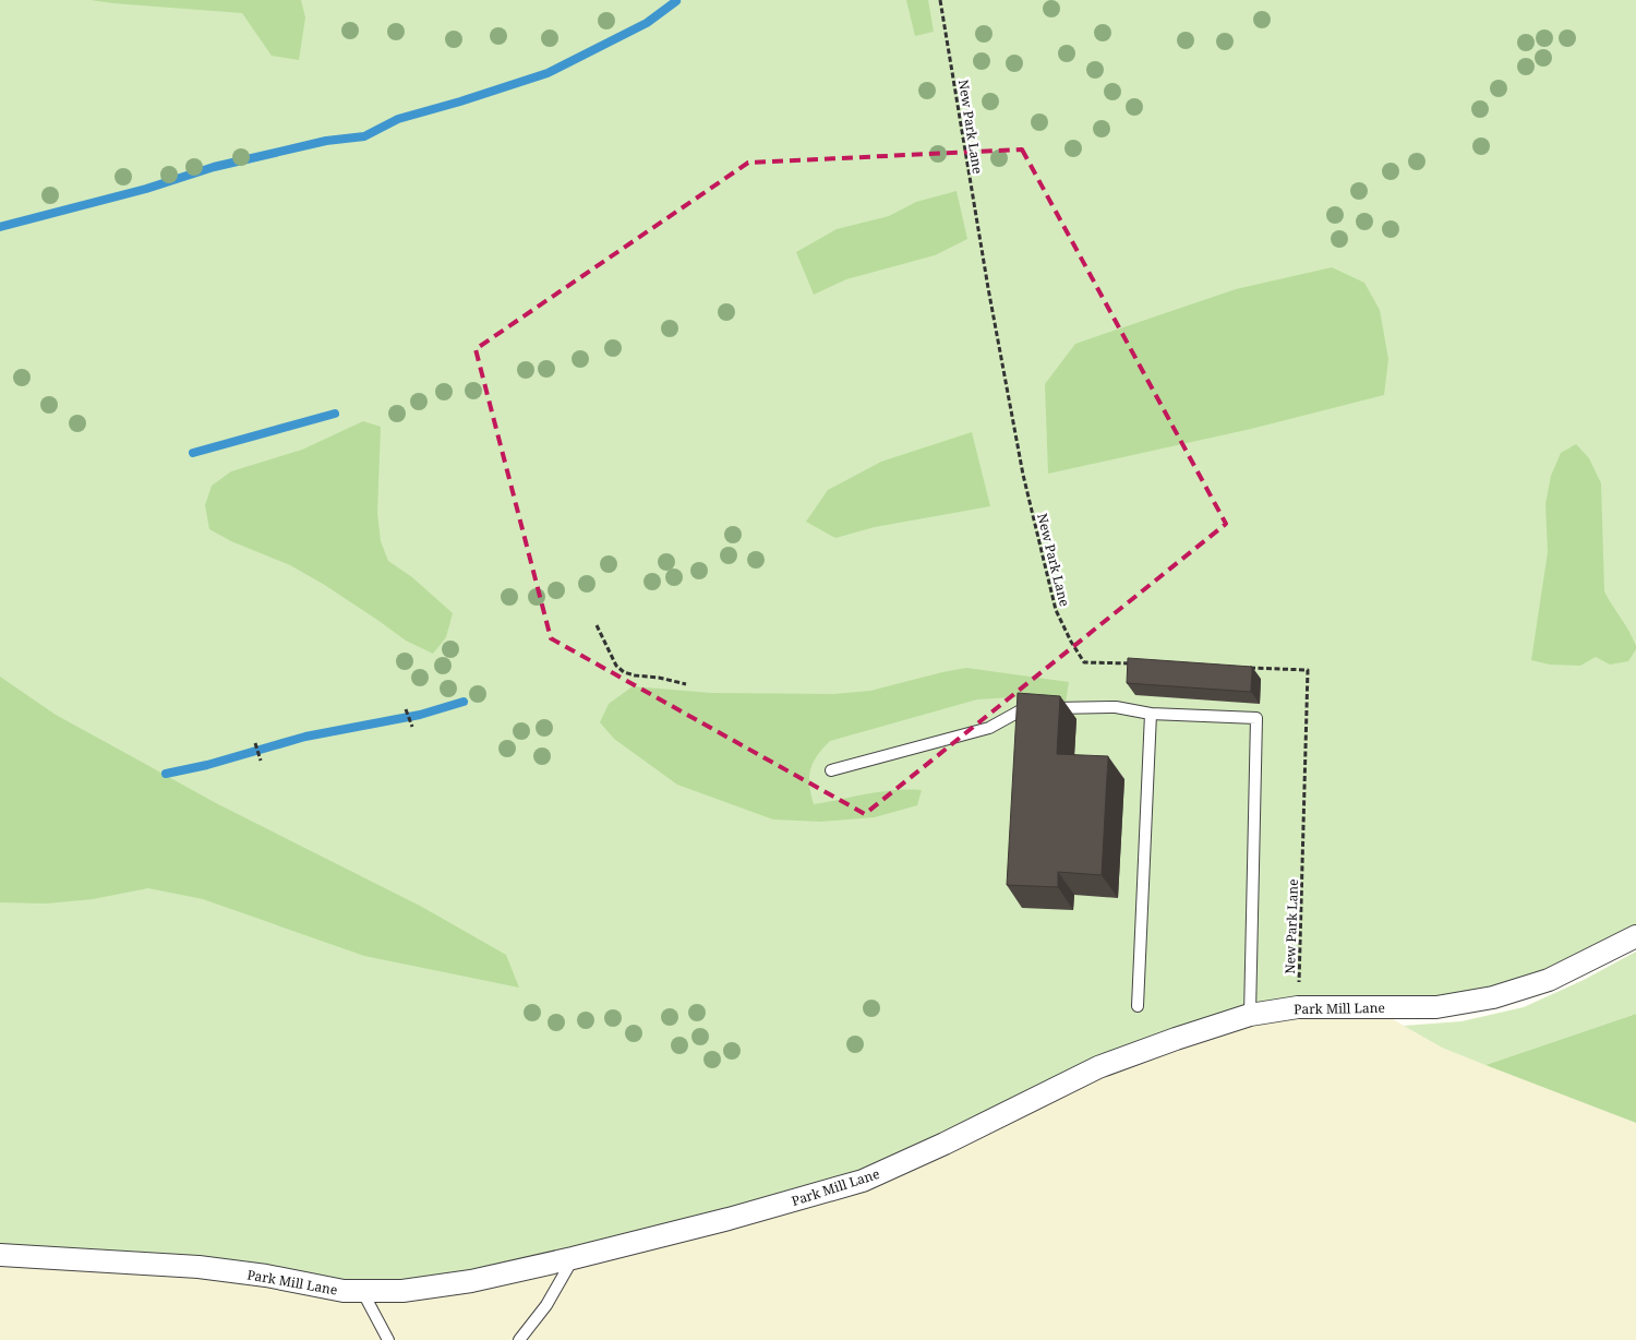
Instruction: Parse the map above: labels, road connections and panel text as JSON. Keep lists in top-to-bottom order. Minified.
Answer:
{"streets":{"street":["Park Mill Lane"],"path":["New Park Lane"]},"crossings":[["New Park Lane","Park Mill Lane"]]}
